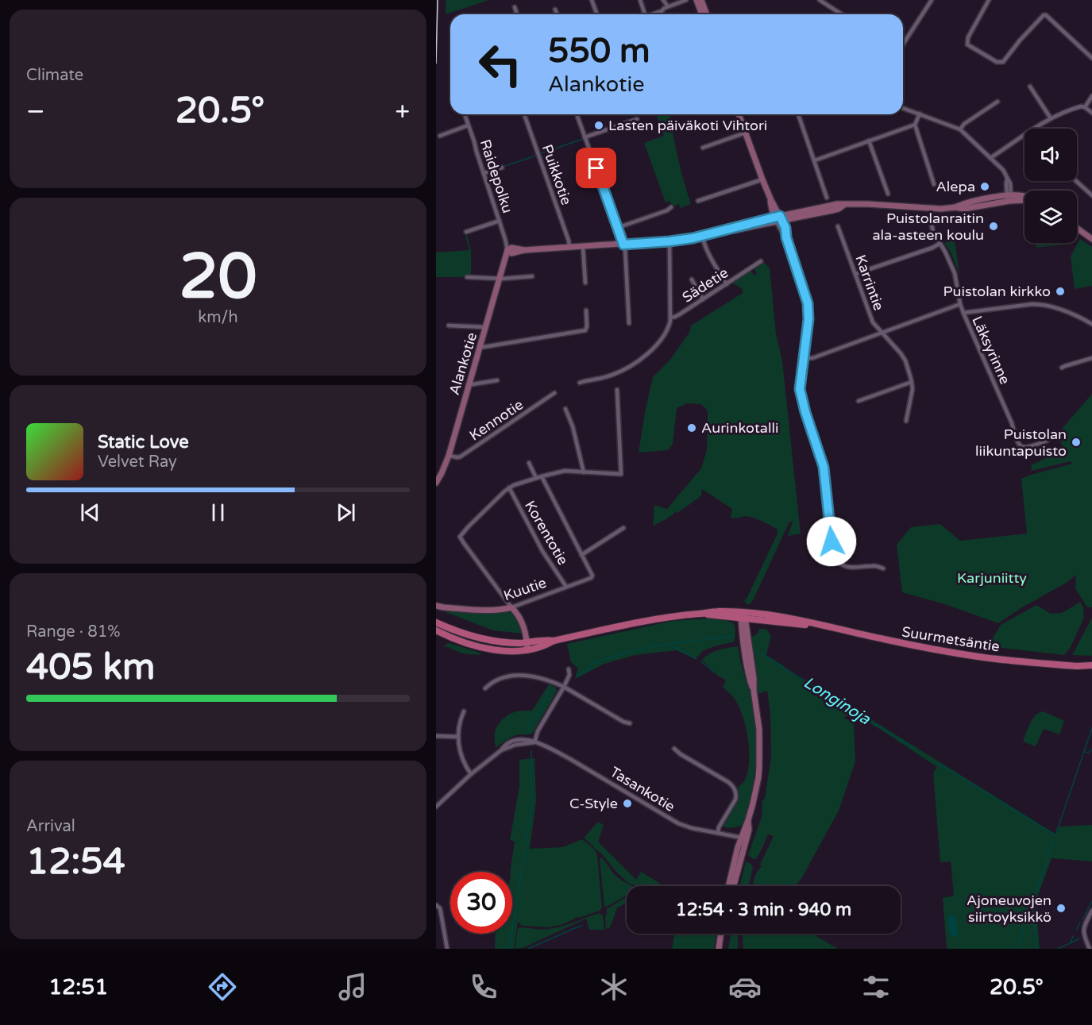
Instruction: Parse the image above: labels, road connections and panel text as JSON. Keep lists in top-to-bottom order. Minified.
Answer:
{"streets":{"main road":["Alankotie","Kuutie","Suurmetsäntie"],"street":["Puikkotie","Raidepolku","Karrintie","Sädetie","Läksyrinne","Kennotie","Korentotie","Tasankotie"]},"crossings":[["Raidepolku","Alankotie"],["Alankotie","Kennotie"],["Korentotie","Kuutie"]],"water":["Longinoja"],"parks":["Karjuniitty"],"places":["Lasten päiväkoti Vihtori","Alepa","Puistolanraitin ala-asteen koulu","Puistolan kirkko","Aurinkotalli","Puistolan liikuntapuisto","C-Style","Ajoneuvojen siirtoyksikkö"],"page":{"tile":["Climate",["20","km/h"],["Range · 81%","405 km"],["Arrival","12:54"]],"turn":["550 m","Alankotie"],"heat":["−","20.5°","+"],"song":["Static Love","Velvet Ray"],"limit":"30","trip":"12:54 · 3 min · 940 m","tabs":["12:51","20.5°"]}}
